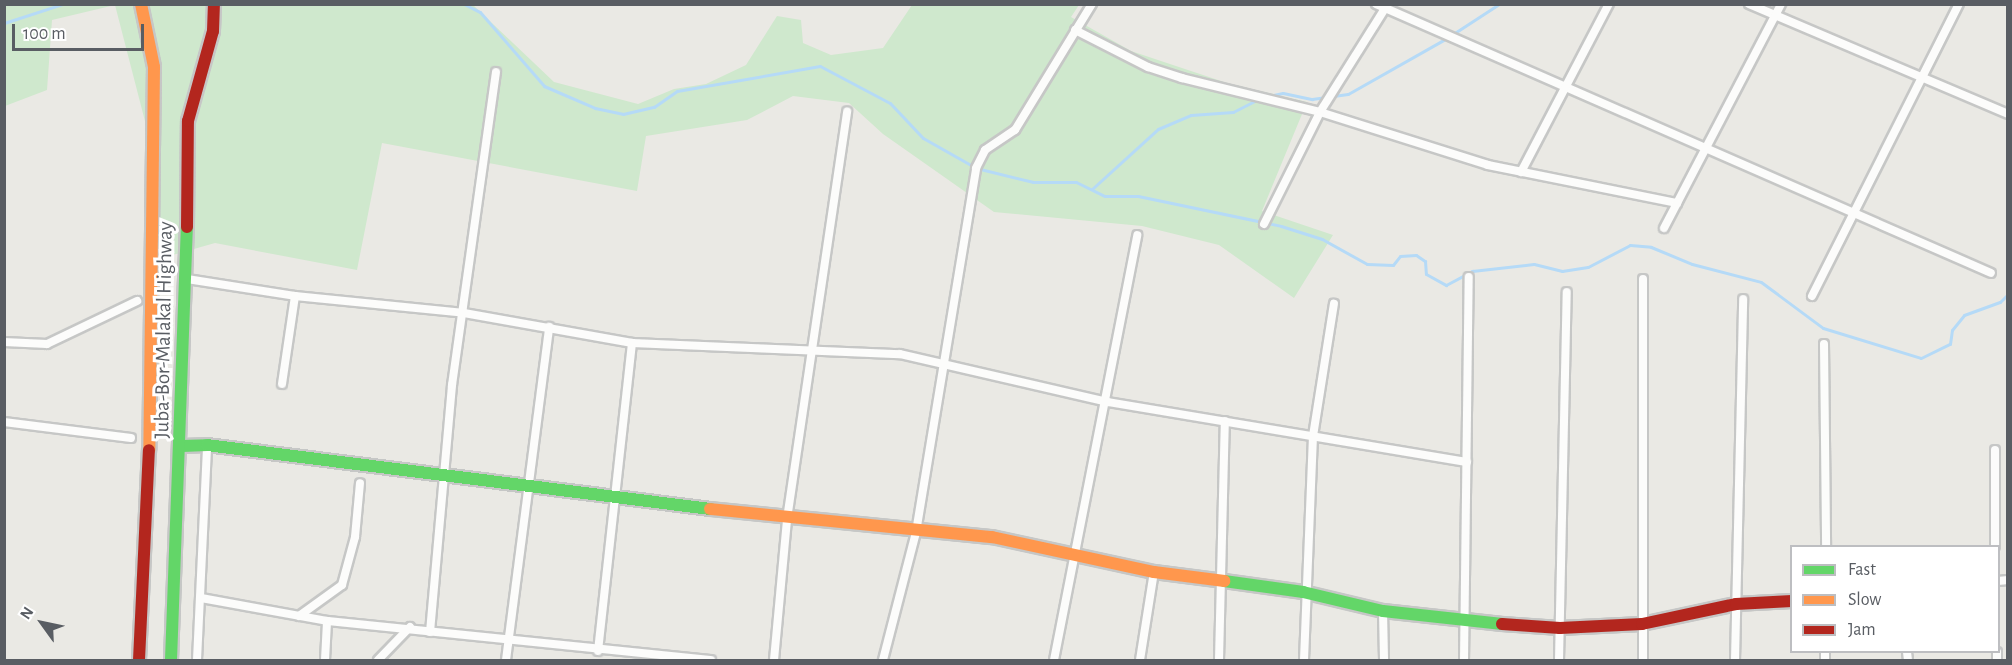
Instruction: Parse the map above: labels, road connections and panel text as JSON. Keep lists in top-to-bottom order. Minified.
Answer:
{"streets":{"main road":["Juba-Bor-Malakal Highway"]},"legend":["Fast","Slow","Jam"],"scale_bar":"100 m","north":"top left"}
